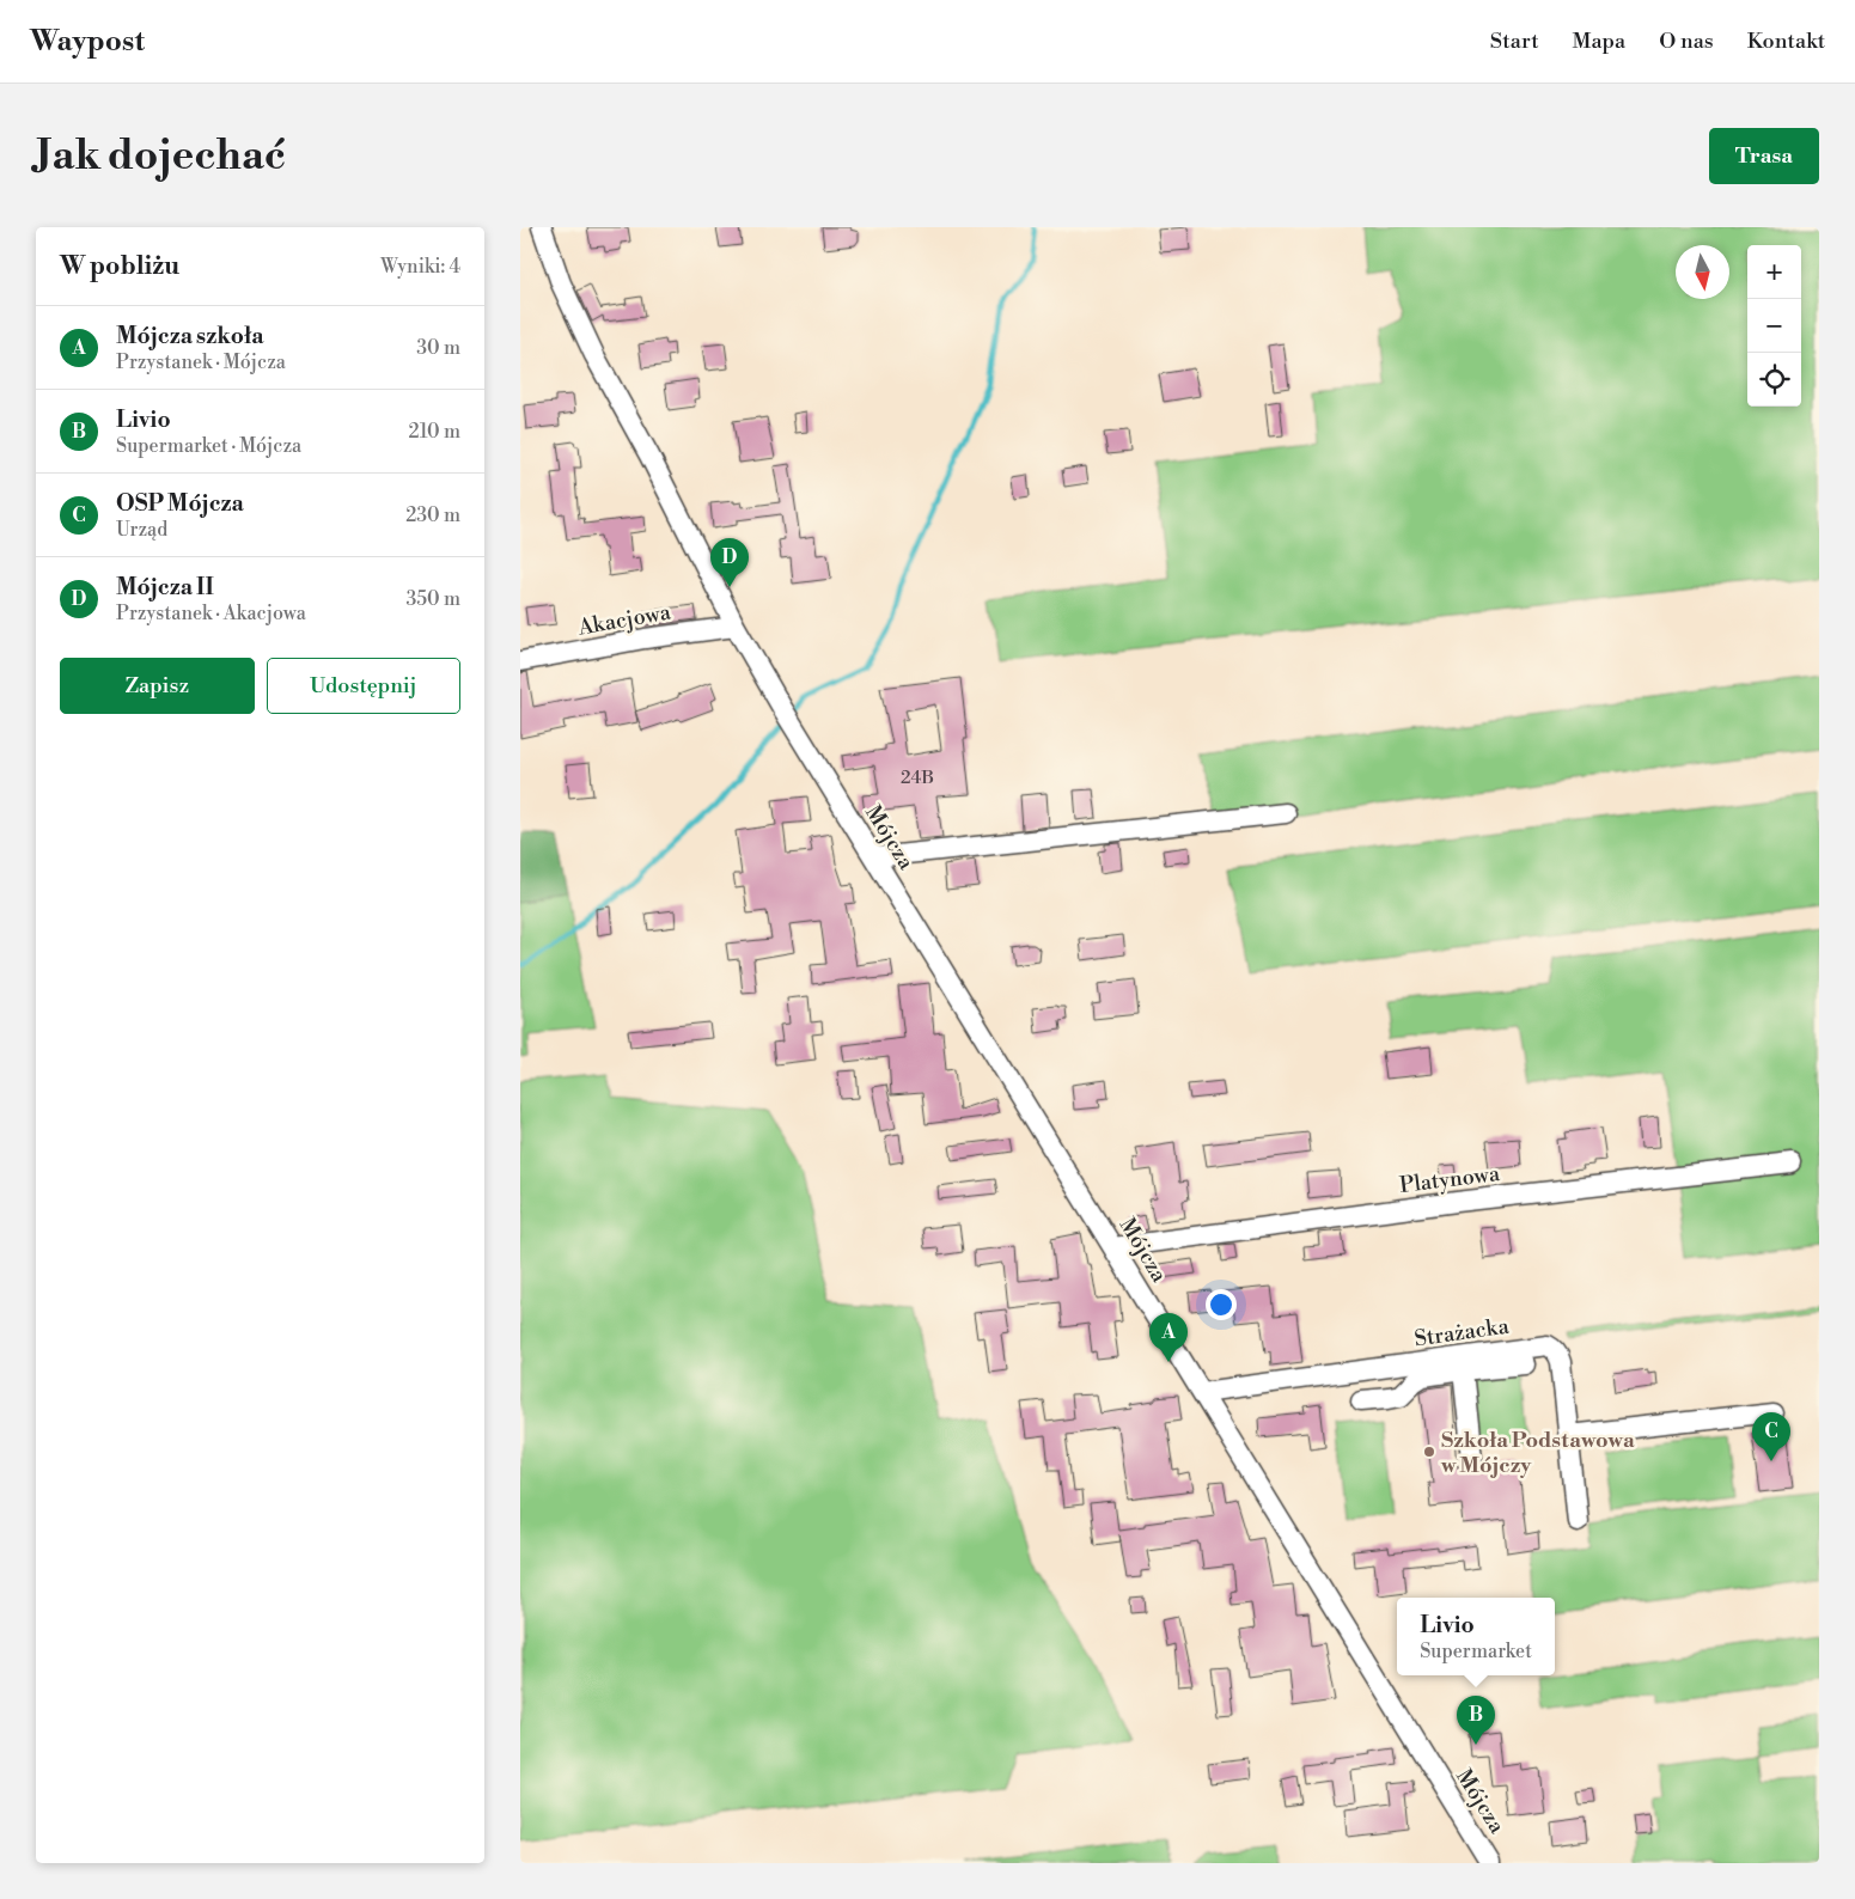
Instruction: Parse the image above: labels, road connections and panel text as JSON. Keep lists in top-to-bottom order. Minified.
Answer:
{"streets":{"street":["Akacjowa","Mójcza","Platynowa","Strażacka"]},"crossings":[["Akacjowa","Mójcza"],["Mójcza","Platynowa"],["Mójcza","Strażacka"]],"places":["Szkoła Podstawowa w Mójczy"],"house_numbers":["24B"],"north":"bottom","page":{"header":"Waypost","nav":["Start","Mapa","O nas","Kontakt"],"buttons":["Trasa",["Zapisz","Udostępnij"]],"title":"Jak dojechać","heading":["W pobliżu","Wyniki: 4"],"map_buttons":["+","−"],"list":[{"mark":"A","name":"Mójcza szkoła","note":"Przystanek · Mójcza","value":"30 m"},{"mark":"B","name":"Livio","note":"Supermarket · Mójcza","value":"210 m"},{"mark":"C","name":"OSP Mójcza","note":"Urząd","value":"230 m"},{"mark":"D","name":"Mójcza II","note":"Przystanek · Akacjowa","value":"350 m"}],"pins":["D","A","C","B"],"popup":["Livio","Supermarket"]}}
